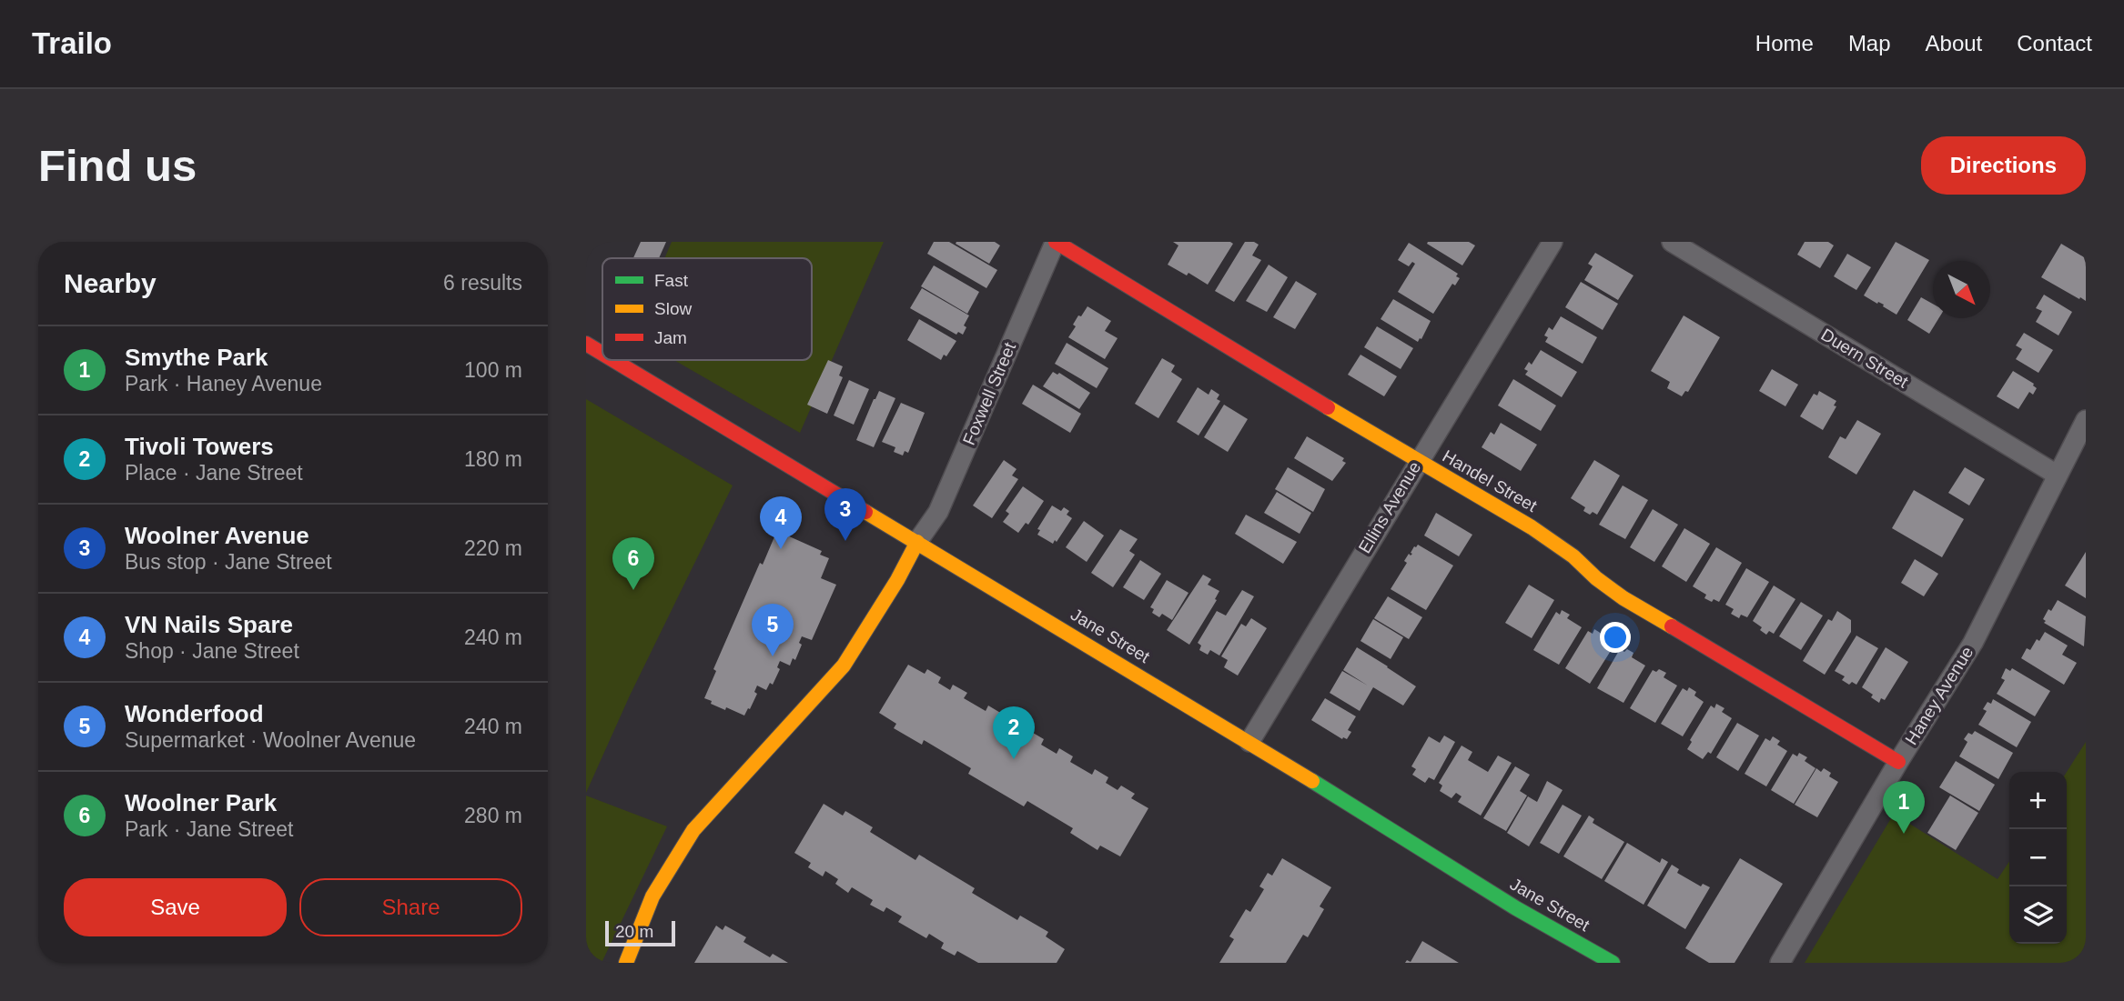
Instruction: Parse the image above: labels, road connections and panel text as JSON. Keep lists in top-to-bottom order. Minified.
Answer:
{"streets":{"street":["Duern Street","Foxwell Street","Handel Street","Ellins Avenue","Jane Street","Haney Avenue"]},"crossings":[["Duern Street","Haney Avenue"],["Foxwell Street","Handel Street"],["Foxwell Street","Jane Street"],["Handel Street","Ellins Avenue"],["Handel Street","Haney Avenue"],["Ellins Avenue","Jane Street"]],"legend":["Fast","Slow","Jam"],"scale_bar":"20 m","north":"bottom right","page":{"header":"Trailo","nav":["Home","Map","About","Contact"],"buttons":["Directions",["Save","Share"]],"title":"Find us","heading":["Nearby","6 results"],"list":[{"mark":"1","name":"Smythe Park","note":"Park · Haney Avenue","value":"100 m"},{"mark":"2","name":"Tivoli Towers","note":"Place · Jane Street","value":"180 m"},{"mark":"3","name":"Woolner Avenue","note":"Bus stop · Jane Street","value":"220 m"},{"mark":"4","name":"VN Nails Spare","note":"Shop · Jane Street","value":"240 m"},{"mark":"5","name":"Wonderfood","note":"Supermarket · Woolner Avenue","value":"240 m"},{"mark":"6","name":"Woolner Park","note":"Park · Jane Street","value":"280 m"}],"pins":["3","4","6","5","2","1"],"map_buttons":["+","−"],"scale":"20 m"}}
